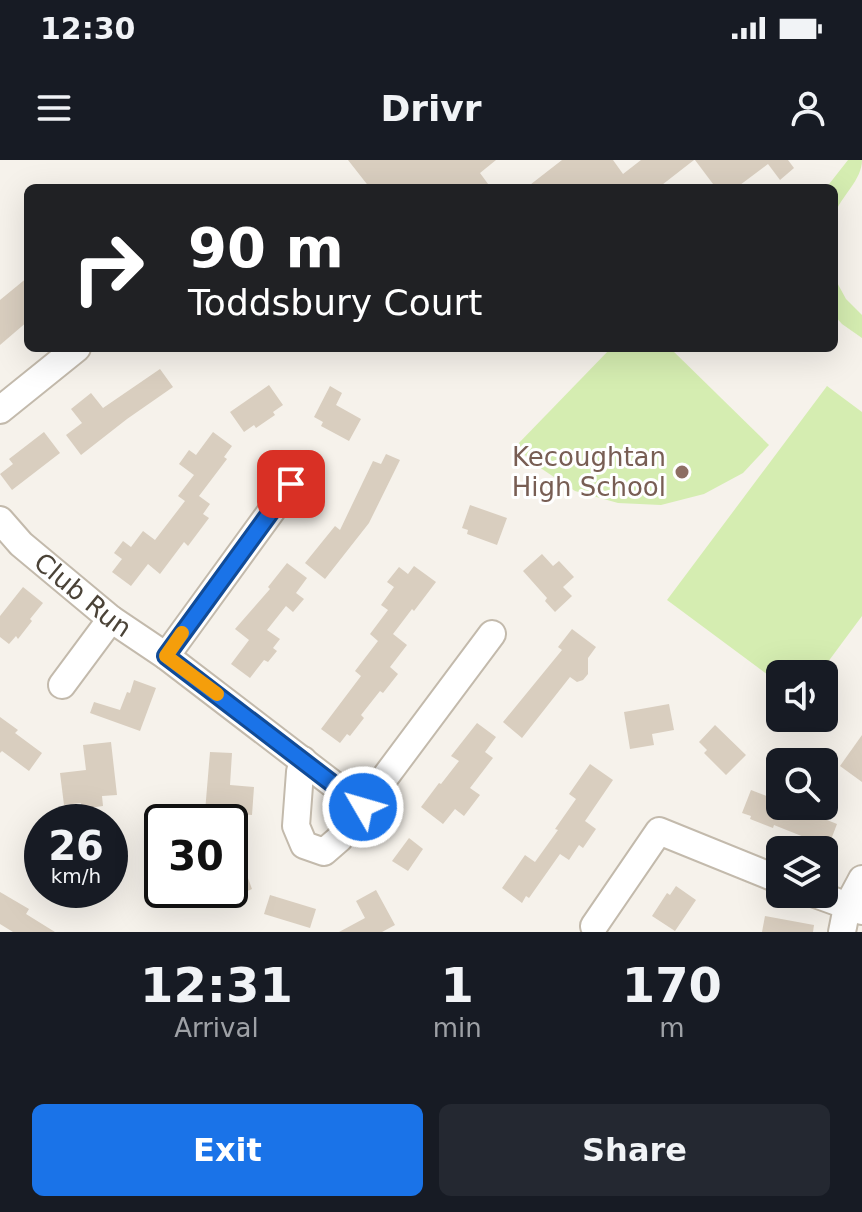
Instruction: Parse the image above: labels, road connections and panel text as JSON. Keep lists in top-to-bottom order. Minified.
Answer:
{"streets":{"street":["Club Run"]},"places":["Kecoughtan High School"],"page":{"status":"12:30","header":"Drivr","turn":["90 m","Toddsbury Court"],"speed":"26 km/h","limit":"30","eta":["12:31","Arrival","1","min","170","m"],"buttons":["Exit","Share"]}}
